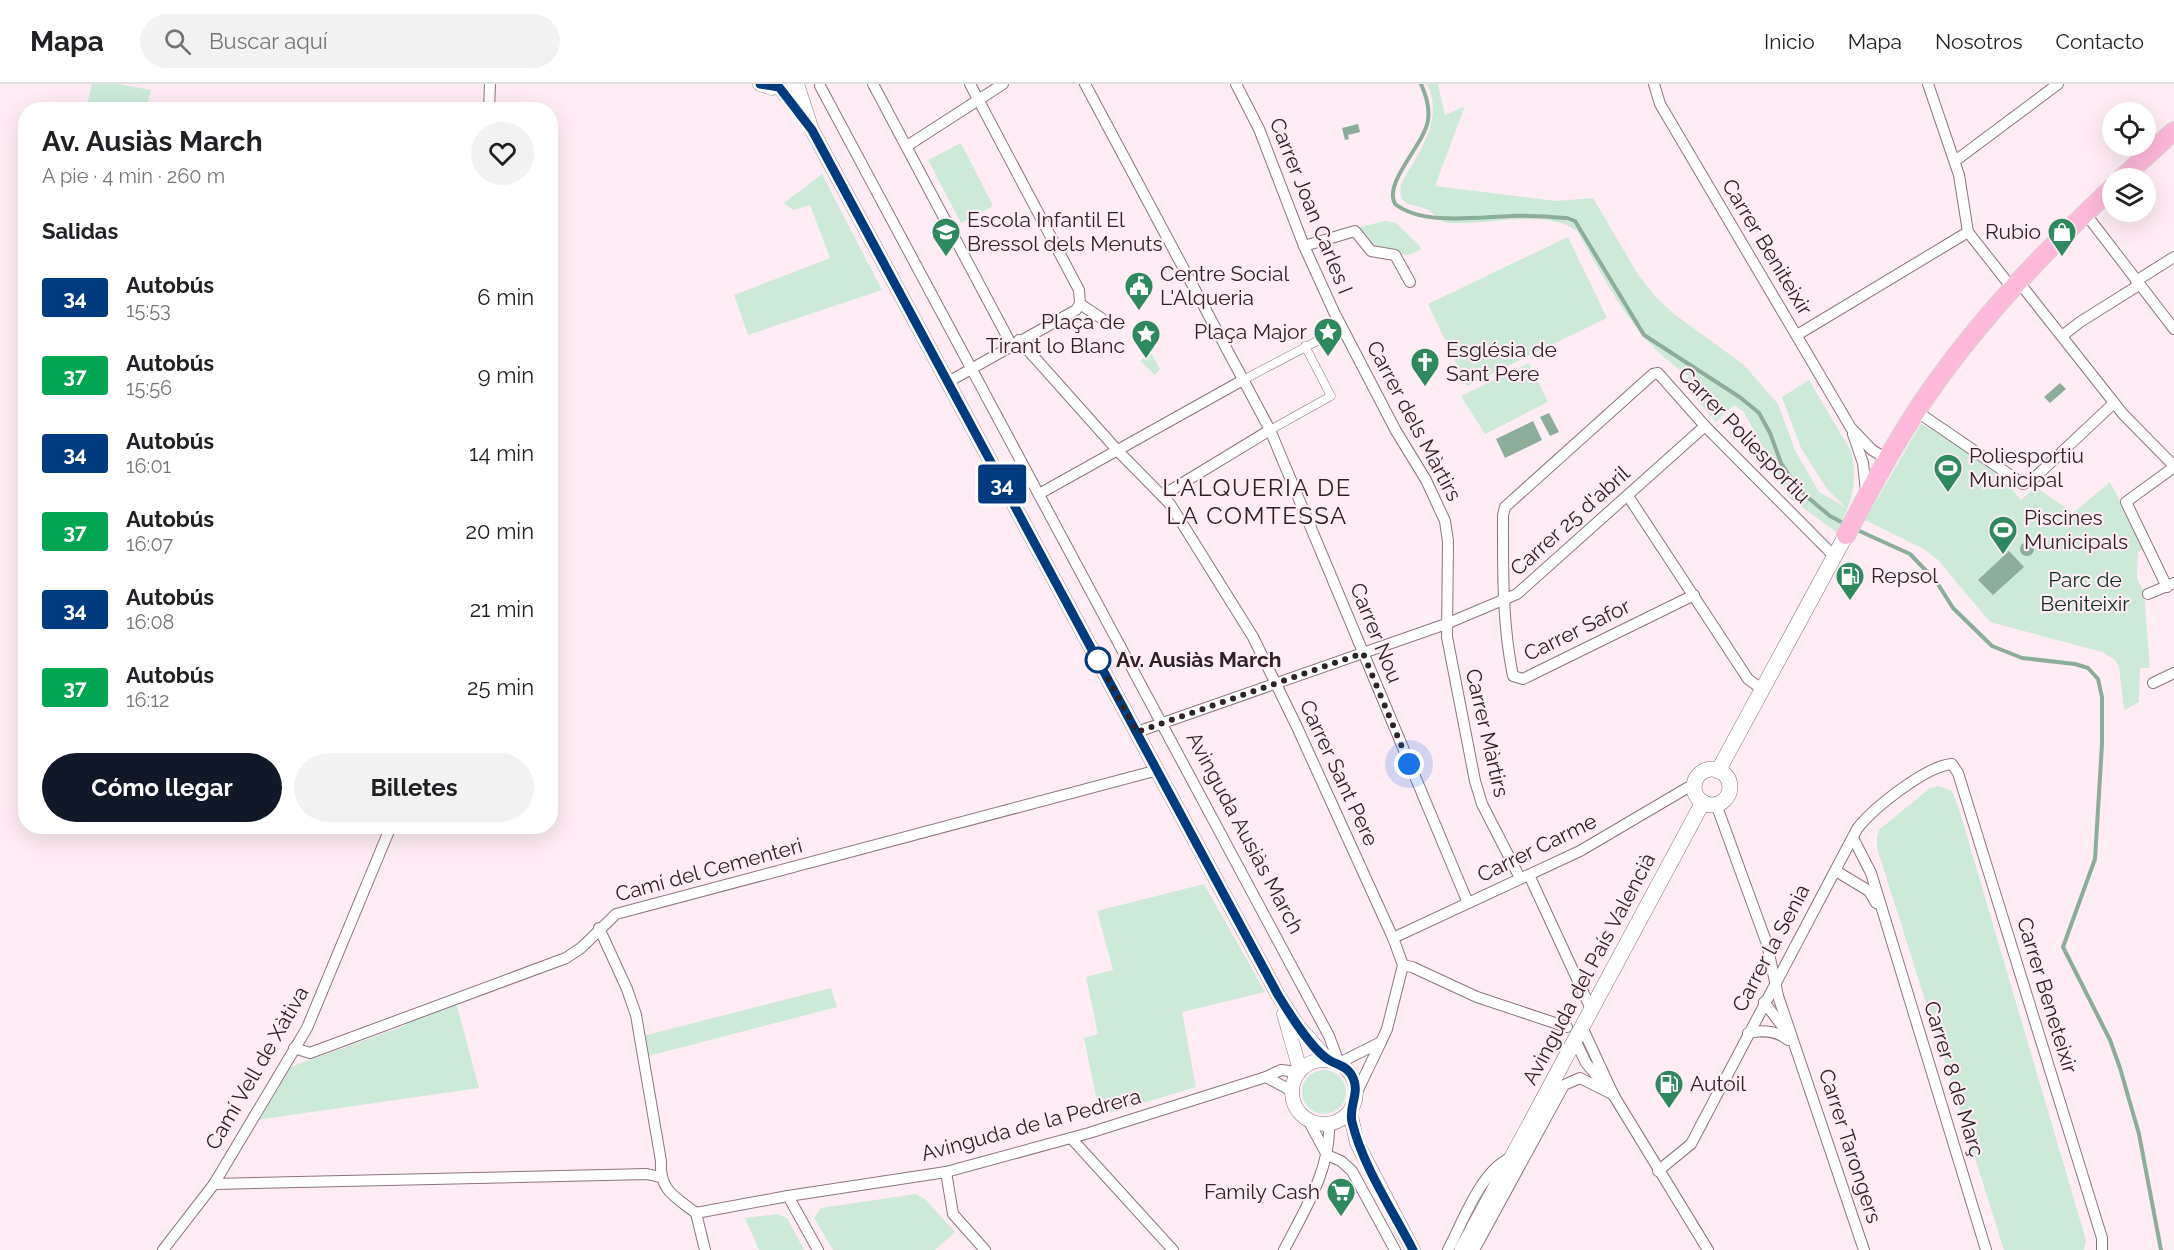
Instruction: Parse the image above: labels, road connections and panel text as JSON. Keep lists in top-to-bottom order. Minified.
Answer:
{"streets":{"main road":["Avinguda del País Valencià"],"street":["Carrer Joan Carles I","Carrer Beniteixir","Carrer dels Màrtirs","Carrer Poliesportiu","Carrer 25 d'abril","Carrer Safor","Carrer Nou","Carrer Màrtirs","Carrer Sant Pere","Avinguda Ausiàs March","Carrer Carme","Camí del Cementeri","Carrer la Senia","Carrer Beneteixir","Camí Vell de Xàtiva","Carrer 8 de Març","Avinguda de la Pedrera","Carrer Tarongers"]},"crossings":[["Carrer Joan Carles I","Carrer dels Màrtirs"],["Carrer dels Màrtirs","Carrer 25 d'abril"],["Carrer dels Màrtirs","Carrer Màrtirs"],["Carrer Poliesportiu","Carrer 25 d'abril"],["Carrer Poliesportiu","Carrer Safor"],["Carrer 25 d'abril","Carrer Safor"],["Carrer 25 d'abril","Carrer Nou"],["Carrer 25 d'abril","Carrer Màrtirs"],["Carrer 25 d'abril","Carrer Sant Pere"],["Carrer 25 d'abril","Avinguda Ausiàs March"],["Carrer Nou","Carrer Carme"],["Carrer Màrtirs","Carrer Carme"],["Carrer Màrtirs","Avinguda del País Valencià"],["Carrer Sant Pere","Carrer Carme"],["Avinguda Ausiàs March","Avinguda de la Pedrera"],["Carrer Carme","Avinguda del País Valencià"],["Carrer Carme","Carrer Tarongers"],["Camí del Cementeri","Camí Vell de Xàtiva"],["Carrer la Senia","Carrer Beneteixir"],["Carrer la Senia","Carrer 8 de Març"],["Carrer la Senia","Carrer Tarongers"],["Avinguda del País Valencià","Carrer Tarongers"]],"districts":["L'ALQUERIA DE LA COMTESSA"],"parks":["Parc de Beniteixir"],"places":{"school or university":["Escola Infantil El Bressol dels Menuts"],"shop":["Rubio"],"public building":["Centre Social L'Alqueria"],"place":["Plaça Major","Plaça de Tirant lo Blanc"],"church":["Església de Sant Pere"],"sports":["Poliesportiu Municipal","Piscines Municipals"],"fuel station":["Repsol","Autoil"],"other":["Av. Ausiàs March"],"supermarket":["Family Cash"]},"lines":["bus line 34"],"page":{"header":"Mapa","search":"Buscar aquí","nav":["Inicio","Mapa","Nosotros","Contacto"],"on_map":"34","heading":[["Av. Ausiàs March","A pie · 4 min · 260 m"],"Salidas"],"list":[{"mark":"34","name":"Autobús","note":"15:53","value":"6 min"},{"mark":"37","name":"Autobús","note":"15:56","value":"9 min"},{"mark":"34","name":"Autobús","note":"16:01","value":"14 min"},{"mark":"37","name":"Autobús","note":"16:07","value":"20 min"},{"mark":"34","name":"Autobús","note":"16:08","value":"21 min"},{"mark":"37","name":"Autobús","note":"16:12","value":"25 min"}],"buttons":["Cómo llegar","Billetes"]}}
